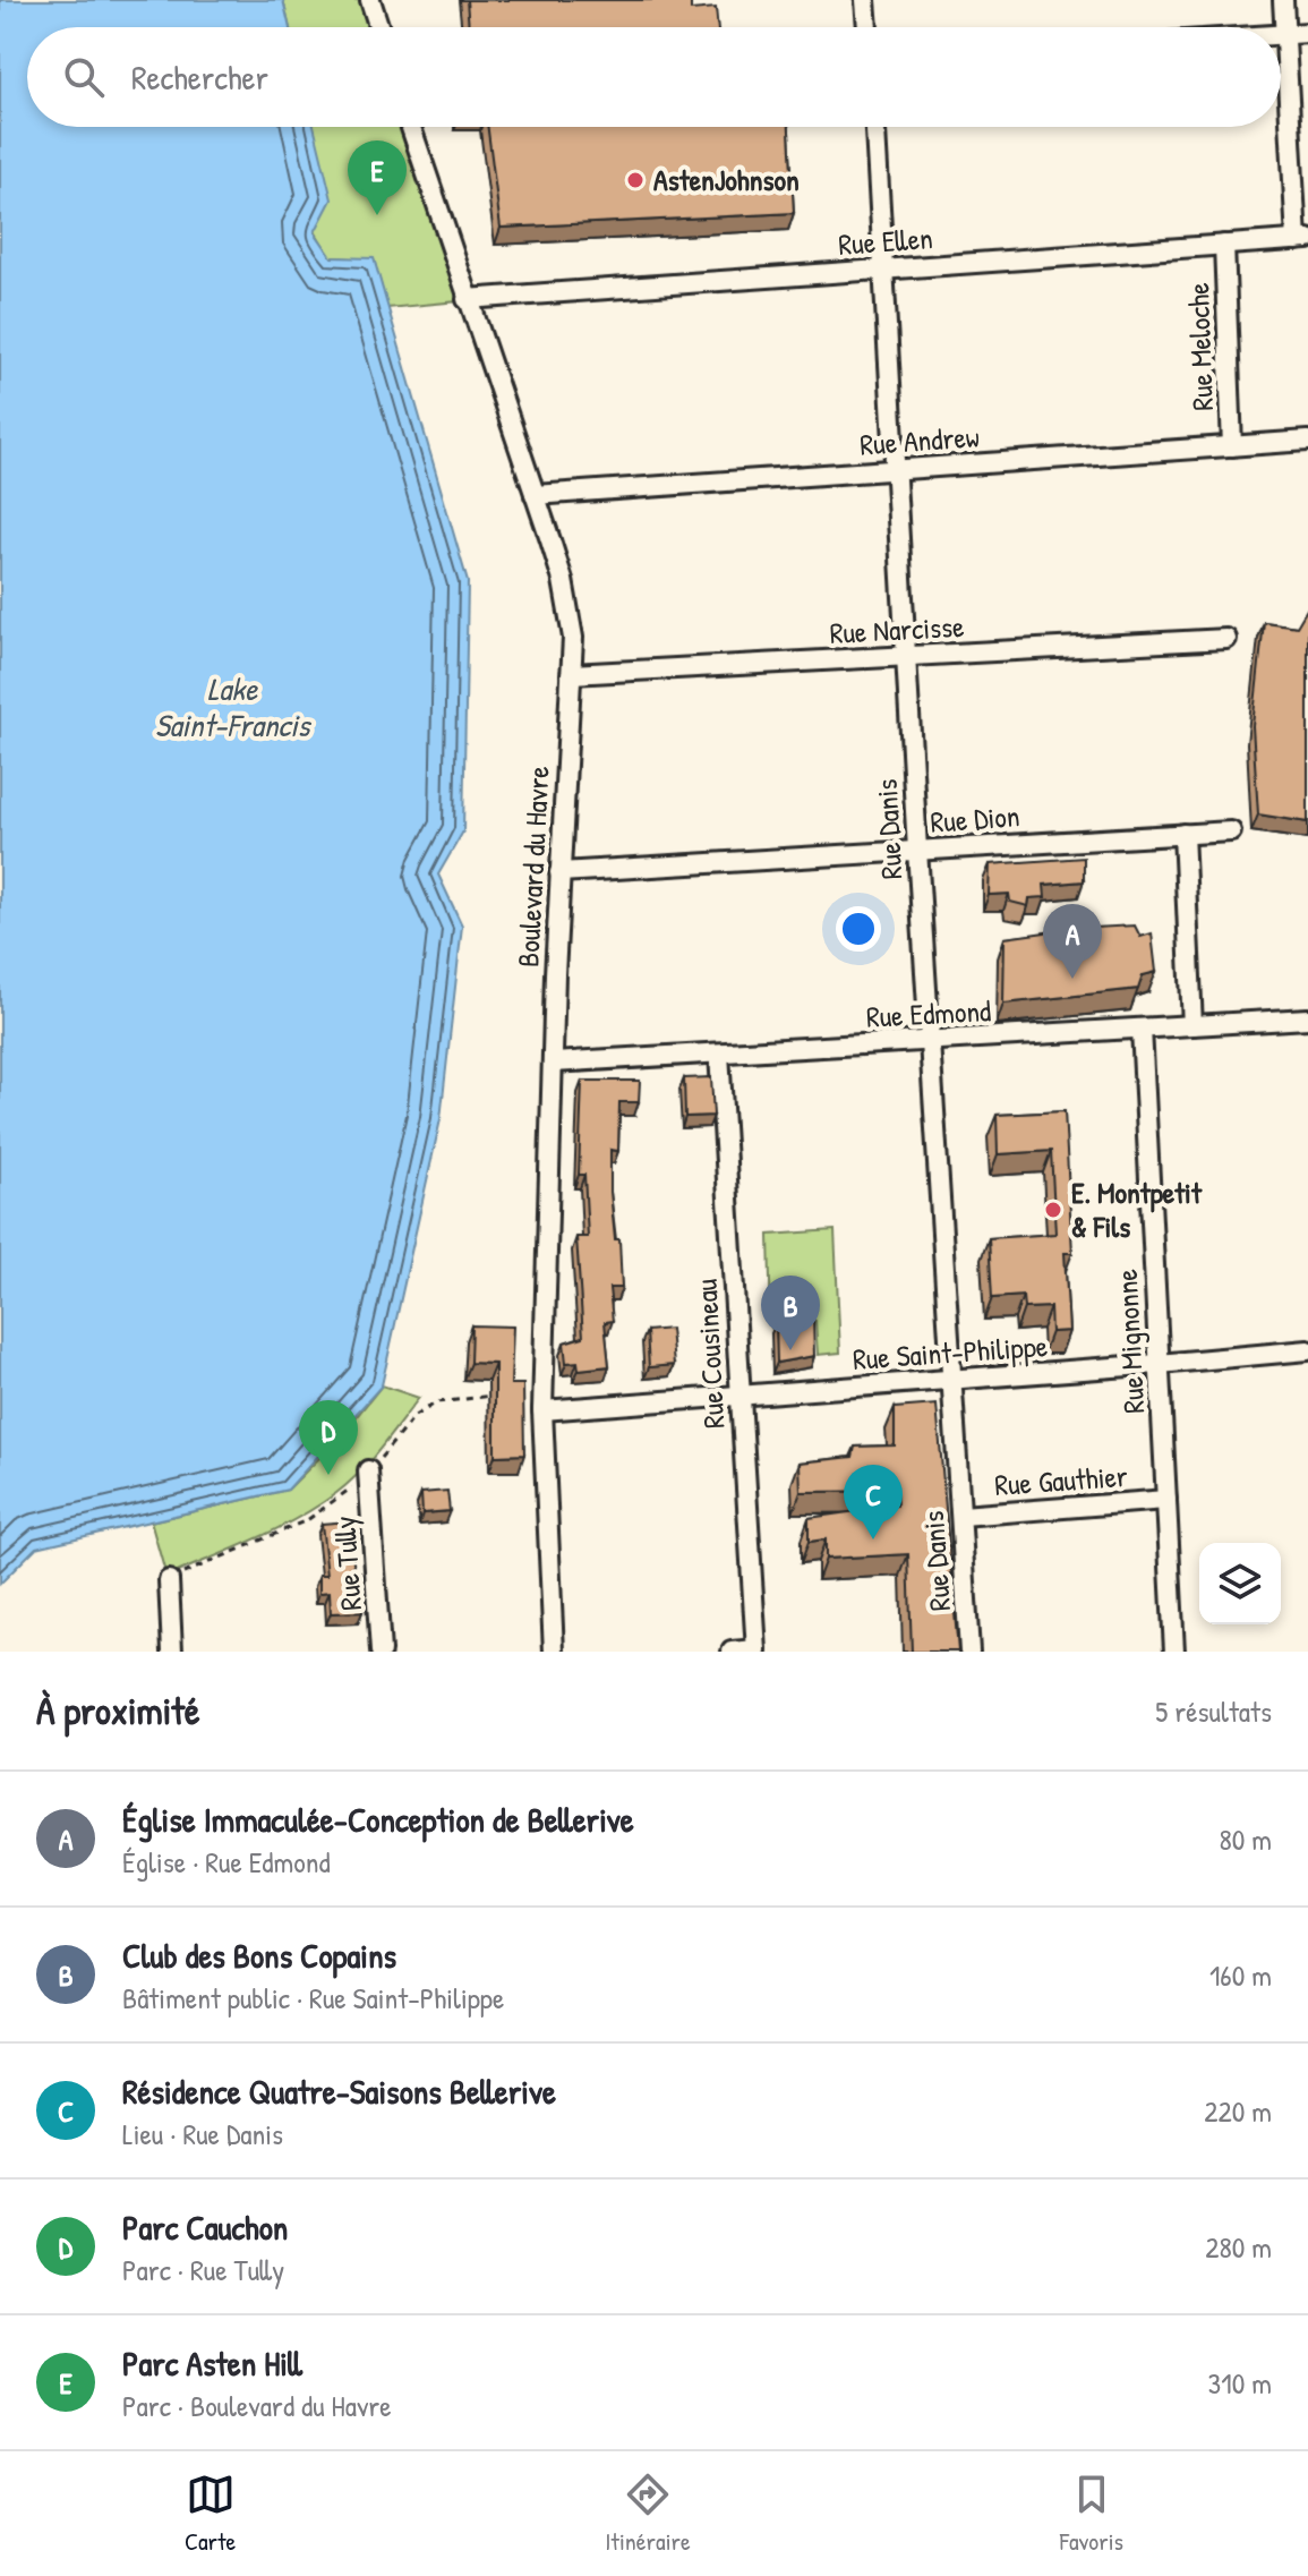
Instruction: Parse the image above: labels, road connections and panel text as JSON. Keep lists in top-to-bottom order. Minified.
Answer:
{"streets":{"street":["Rue Ellen","Rue Meloche","Rue Andrew","Rue Narcisse","Rue Dion","Rue Danis","Boulevard du Havre","Rue Edmond","Rue Mignonne","Rue Saint-Philippe","Rue Cousineau","Rue Gauthier","Rue Tully"]},"crossings":[["Rue Ellen","Rue Meloche"],["Rue Ellen","Rue Danis"],["Rue Ellen","Boulevard du Havre"],["Rue Meloche","Rue Andrew"],["Rue Andrew","Rue Danis"],["Rue Andrew","Boulevard du Havre"],["Rue Narcisse","Rue Danis"],["Rue Narcisse","Boulevard du Havre"],["Rue Dion","Rue Danis"],["Rue Dion","Boulevard du Havre"],["Rue Danis","Rue Edmond"],["Rue Danis","Rue Saint-Philippe"],["Rue Danis","Rue Gauthier"],["Boulevard du Havre","Rue Edmond"],["Boulevard du Havre","Rue Saint-Philippe"],["Rue Edmond","Rue Mignonne"],["Rue Edmond","Rue Cousineau"],["Rue Mignonne","Rue Saint-Philippe"],["Rue Mignonne","Rue Gauthier"],["Rue Saint-Philippe","Rue Cousineau"]],"water":["Lake Saint-Francis"],"places":["AstenJohnson","E. Montpetit & Fils"],"page":{"search":"Rechercher","pins":["E","A","B","D","C"],"heading":["À proximité","5 résultats"],"list":[{"mark":"A","name":"Église Immaculée-Conception de Bellerive","note":"Église · Rue Edmond","value":"80 m"},{"mark":"B","name":"Club des Bons Copains","note":"Bâtiment public · Rue Saint-Philippe","value":"160 m"},{"mark":"C","name":"Résidence Quatre-Saisons Bellerive","note":"Lieu · Rue Danis","value":"220 m"},{"mark":"D","name":"Parc Cauchon","note":"Parc · Rue Tully","value":"280 m"},{"mark":"E","name":"Parc Asten Hill","note":"Parc · Boulevard du Havre","value":"310 m"}],"nav":["Carte","Itinéraire","Favoris"]}}
